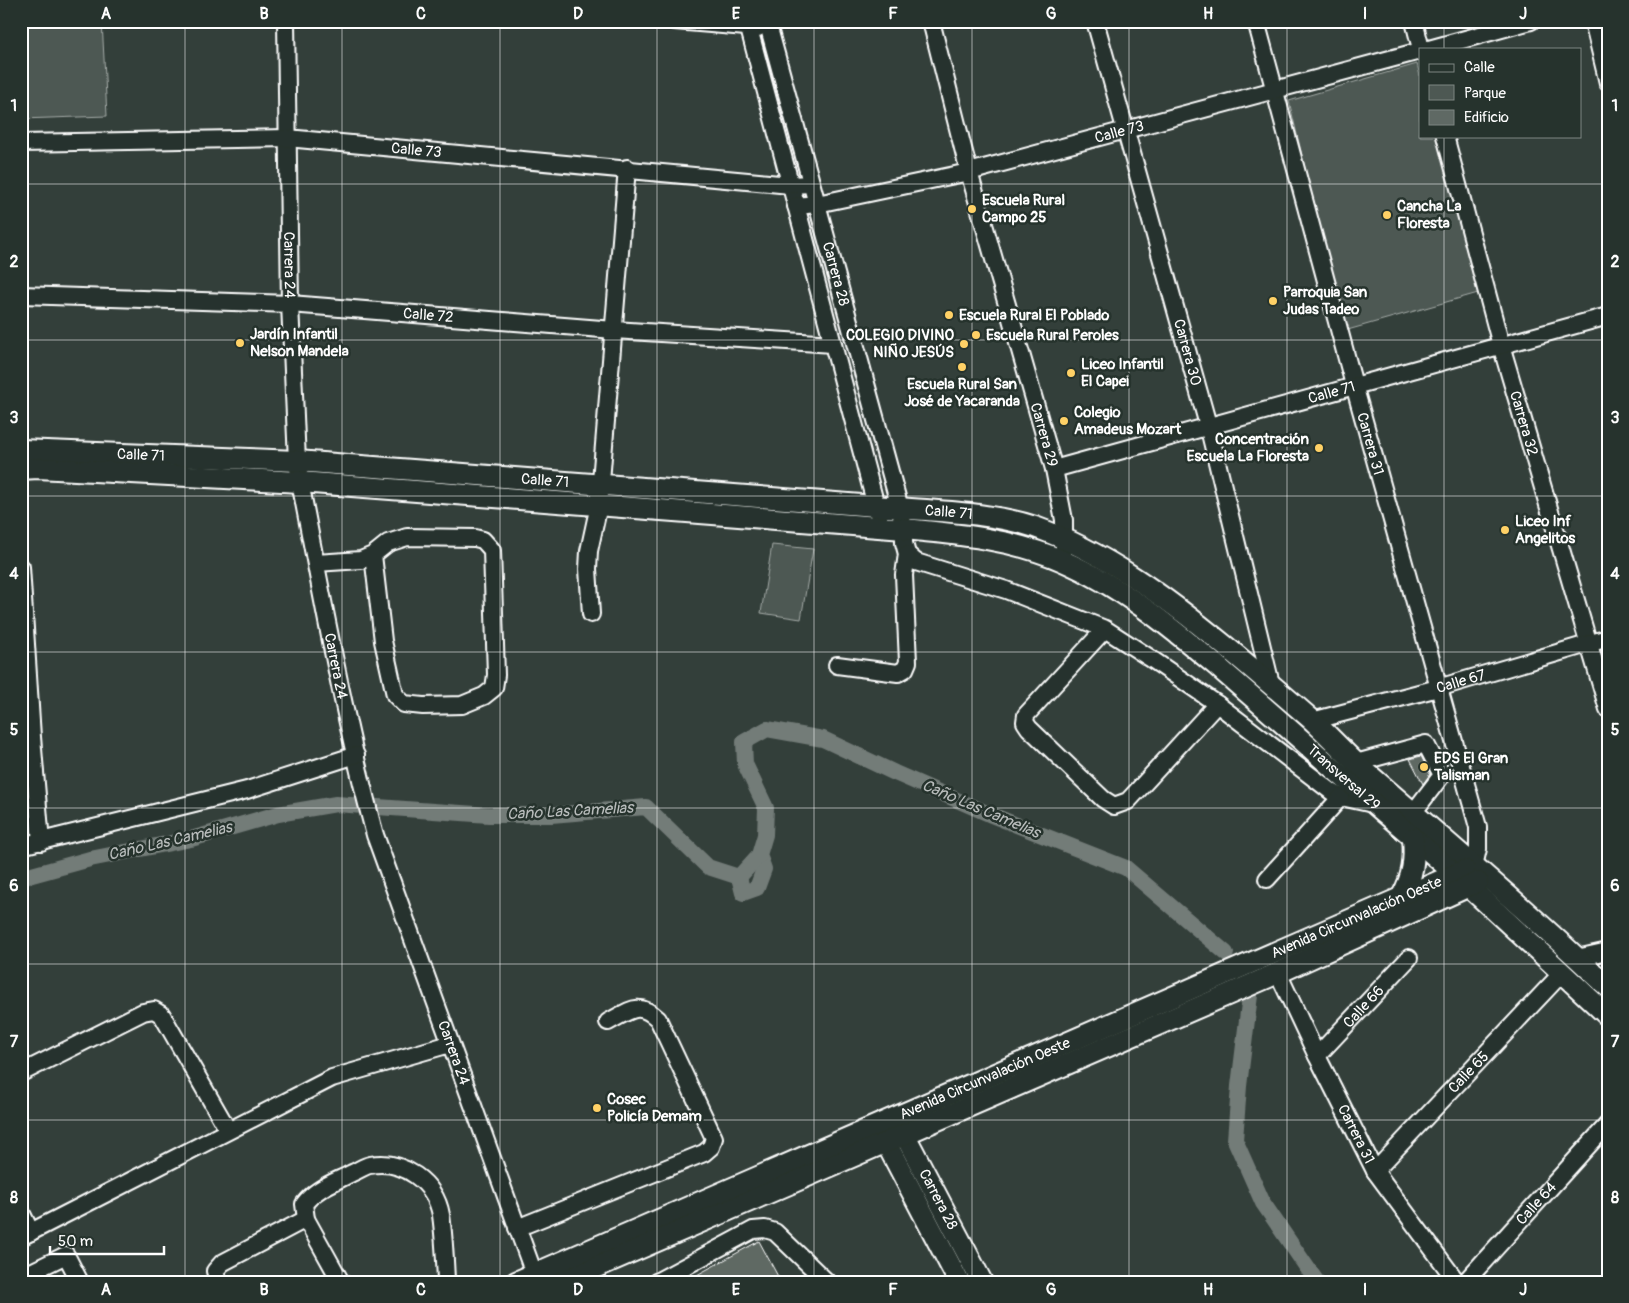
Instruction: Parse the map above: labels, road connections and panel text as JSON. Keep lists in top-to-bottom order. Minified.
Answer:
{"streets":{"main road":["Carrera 28","Calle 71","Transversal 29","Avenida Circunvalación Oeste"],"street":["Calle 73","Carrera 24","Calle 72","Carrera 30","Carrera 32","Carrera 29","Carrera 31","Calle 67","Calle 66","Calle 65","Calle 64"]},"crossings":[["Calle 73","Carrera 24"],["Calle 73","Carrera 28"],["Calle 73","Carrera 30"],["Calle 73","Carrera 29"],["Calle 73","Carrera 31"],["Carrera 24","Calle 72"],["Carrera 24","Calle 71"],["Carrera 24","Avenida Circunvalación Oeste"],["Carrera 28","Calle 72"],["Carrera 28","Calle 71"],["Carrera 28","Avenida Circunvalación Oeste"],["Carrera 30","Calle 71"],["Carrera 30","Transversal 29"],["Calle 71","Carrera 32"],["Calle 71","Carrera 29"],["Calle 71","Carrera 31"],["Calle 71","Transversal 29"],["Carrera 32","Calle 67"],["Carrera 29","Transversal 29"],["Carrera 31","Calle 67"],["Carrera 31","Transversal 29"],["Carrera 31","Avenida Circunvalación Oeste"],["Carrera 31","Calle 66"],["Carrera 31","Calle 65"],["Calle 67","Transversal 29"],["Transversal 29","Avenida Circunvalación Oeste"],["Transversal 29","Calle 65"]],"water":["Caño Las Camelias"],"places":["Escuela Rural Campo 25","Cancha La Floresta","Parroquia San Judas Tadeo","Escuela Rural El Poblado","Escuela Rural Peroles","Jardín Infantil Nelson Mandela","COLEGIO DIVINO NIÑO JESÚS","Escuela Rural San José de Yacaranda","Liceo Infantil El Capei","Colegio Amadeus Mozart","Concentración Escuela La Floresta","Liceo Inf Angelitos","EDS El Gran Talisman","Cosec Policía Demam"],"legend":["Calle","Parque","Edificio"],"scale_bar":"50 m","grid":{"columns":["A","B","C","D","E","F","G","H","I","J"],"rows":["1","2","3","4","5","6","7","8"]}}
